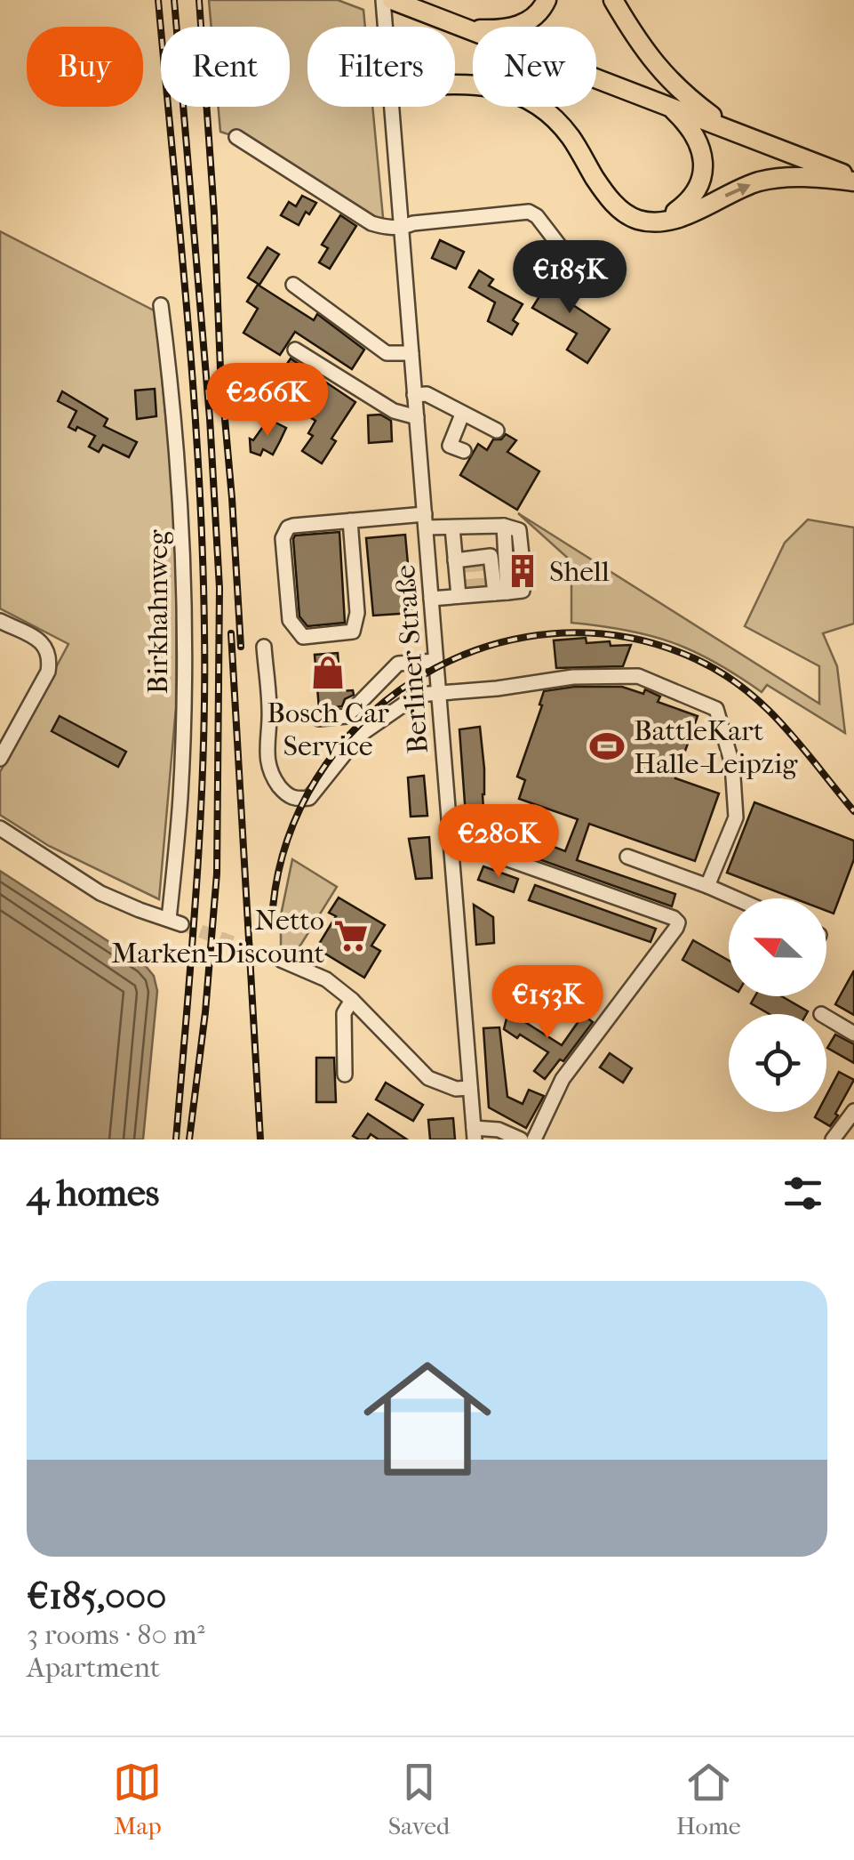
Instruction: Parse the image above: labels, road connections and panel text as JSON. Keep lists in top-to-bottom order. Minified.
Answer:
{"streets":{"street":["Birkhahnweg","Berliner Straße"]},"places":{"building":["Shell"],"shop":["Bosch Car Service"],"sports":["BattleKart Halle-Leipzig"],"supermarket":["Netto Marken-Discount"]},"north":"left","page":{"chip":["Buy","Rent","Filters","New"],"price":["€185K","€266K","€280K","€153K"],"heading":"4 homes","list":[{"name":"€185,000","note":"3 rooms · 80 m² · Apartment"}],"tabs":["Map","Saved","Home"]}}
